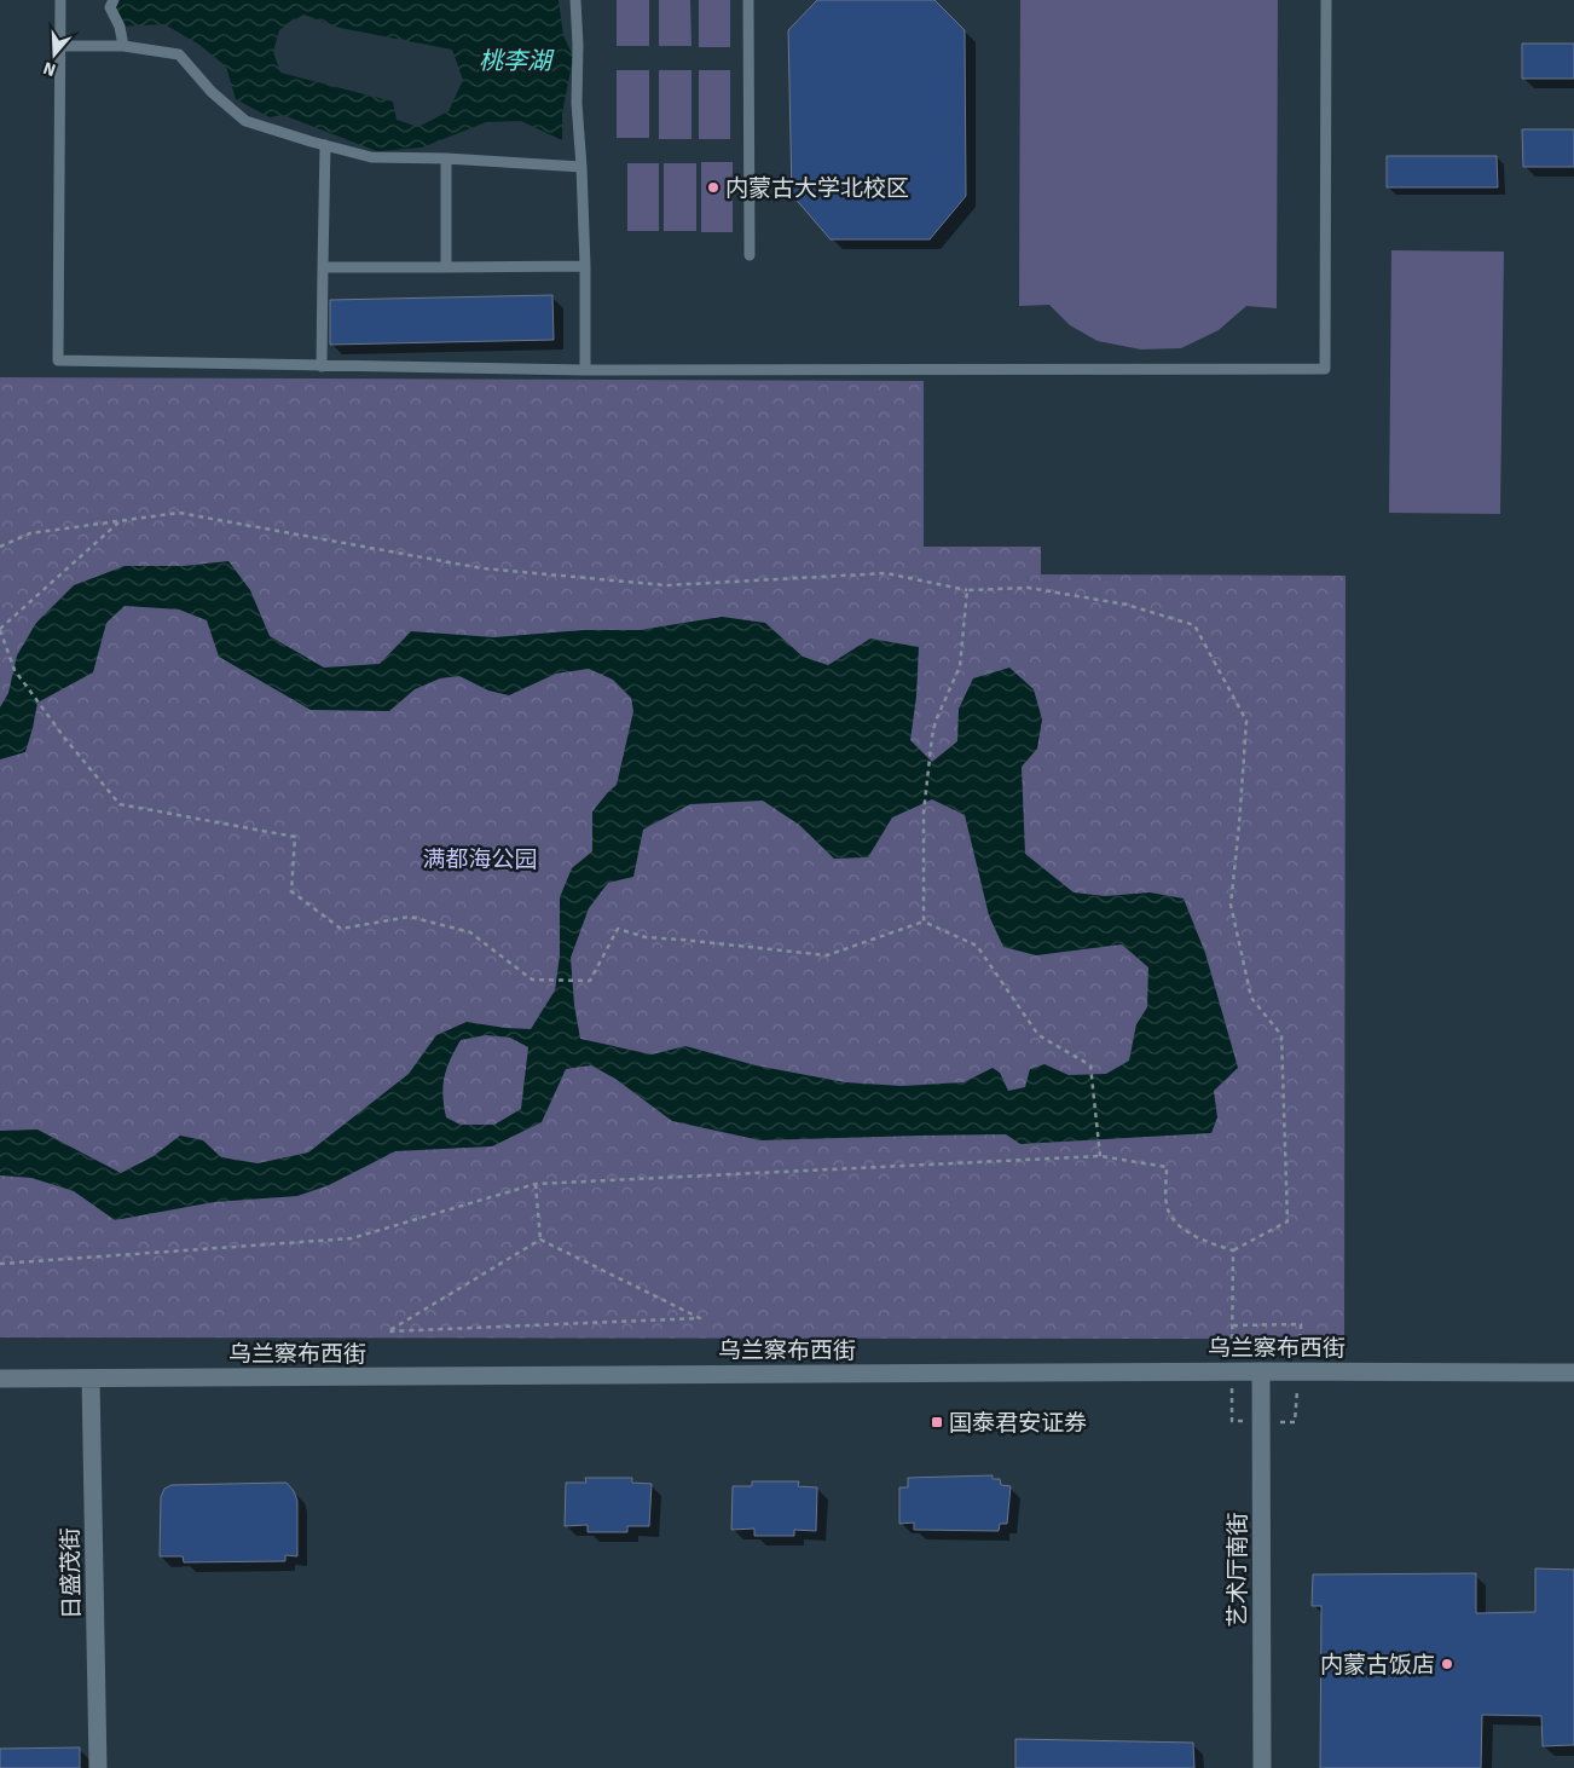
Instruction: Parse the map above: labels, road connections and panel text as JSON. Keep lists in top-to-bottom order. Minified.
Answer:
{"streets":{"street":["乌兰察布西街","艺术厅南街","日盛茂街"]},"crossings":[["乌兰察布西街","艺术厅南街"],["乌兰察布西街","日盛茂街"]],"water":["桃李湖"],"parks":["满都海公园"],"places":{"other":["内蒙古大学北校区","内蒙古饭店"],"transit":["国泰君安证券"]},"north":"bottom"}
